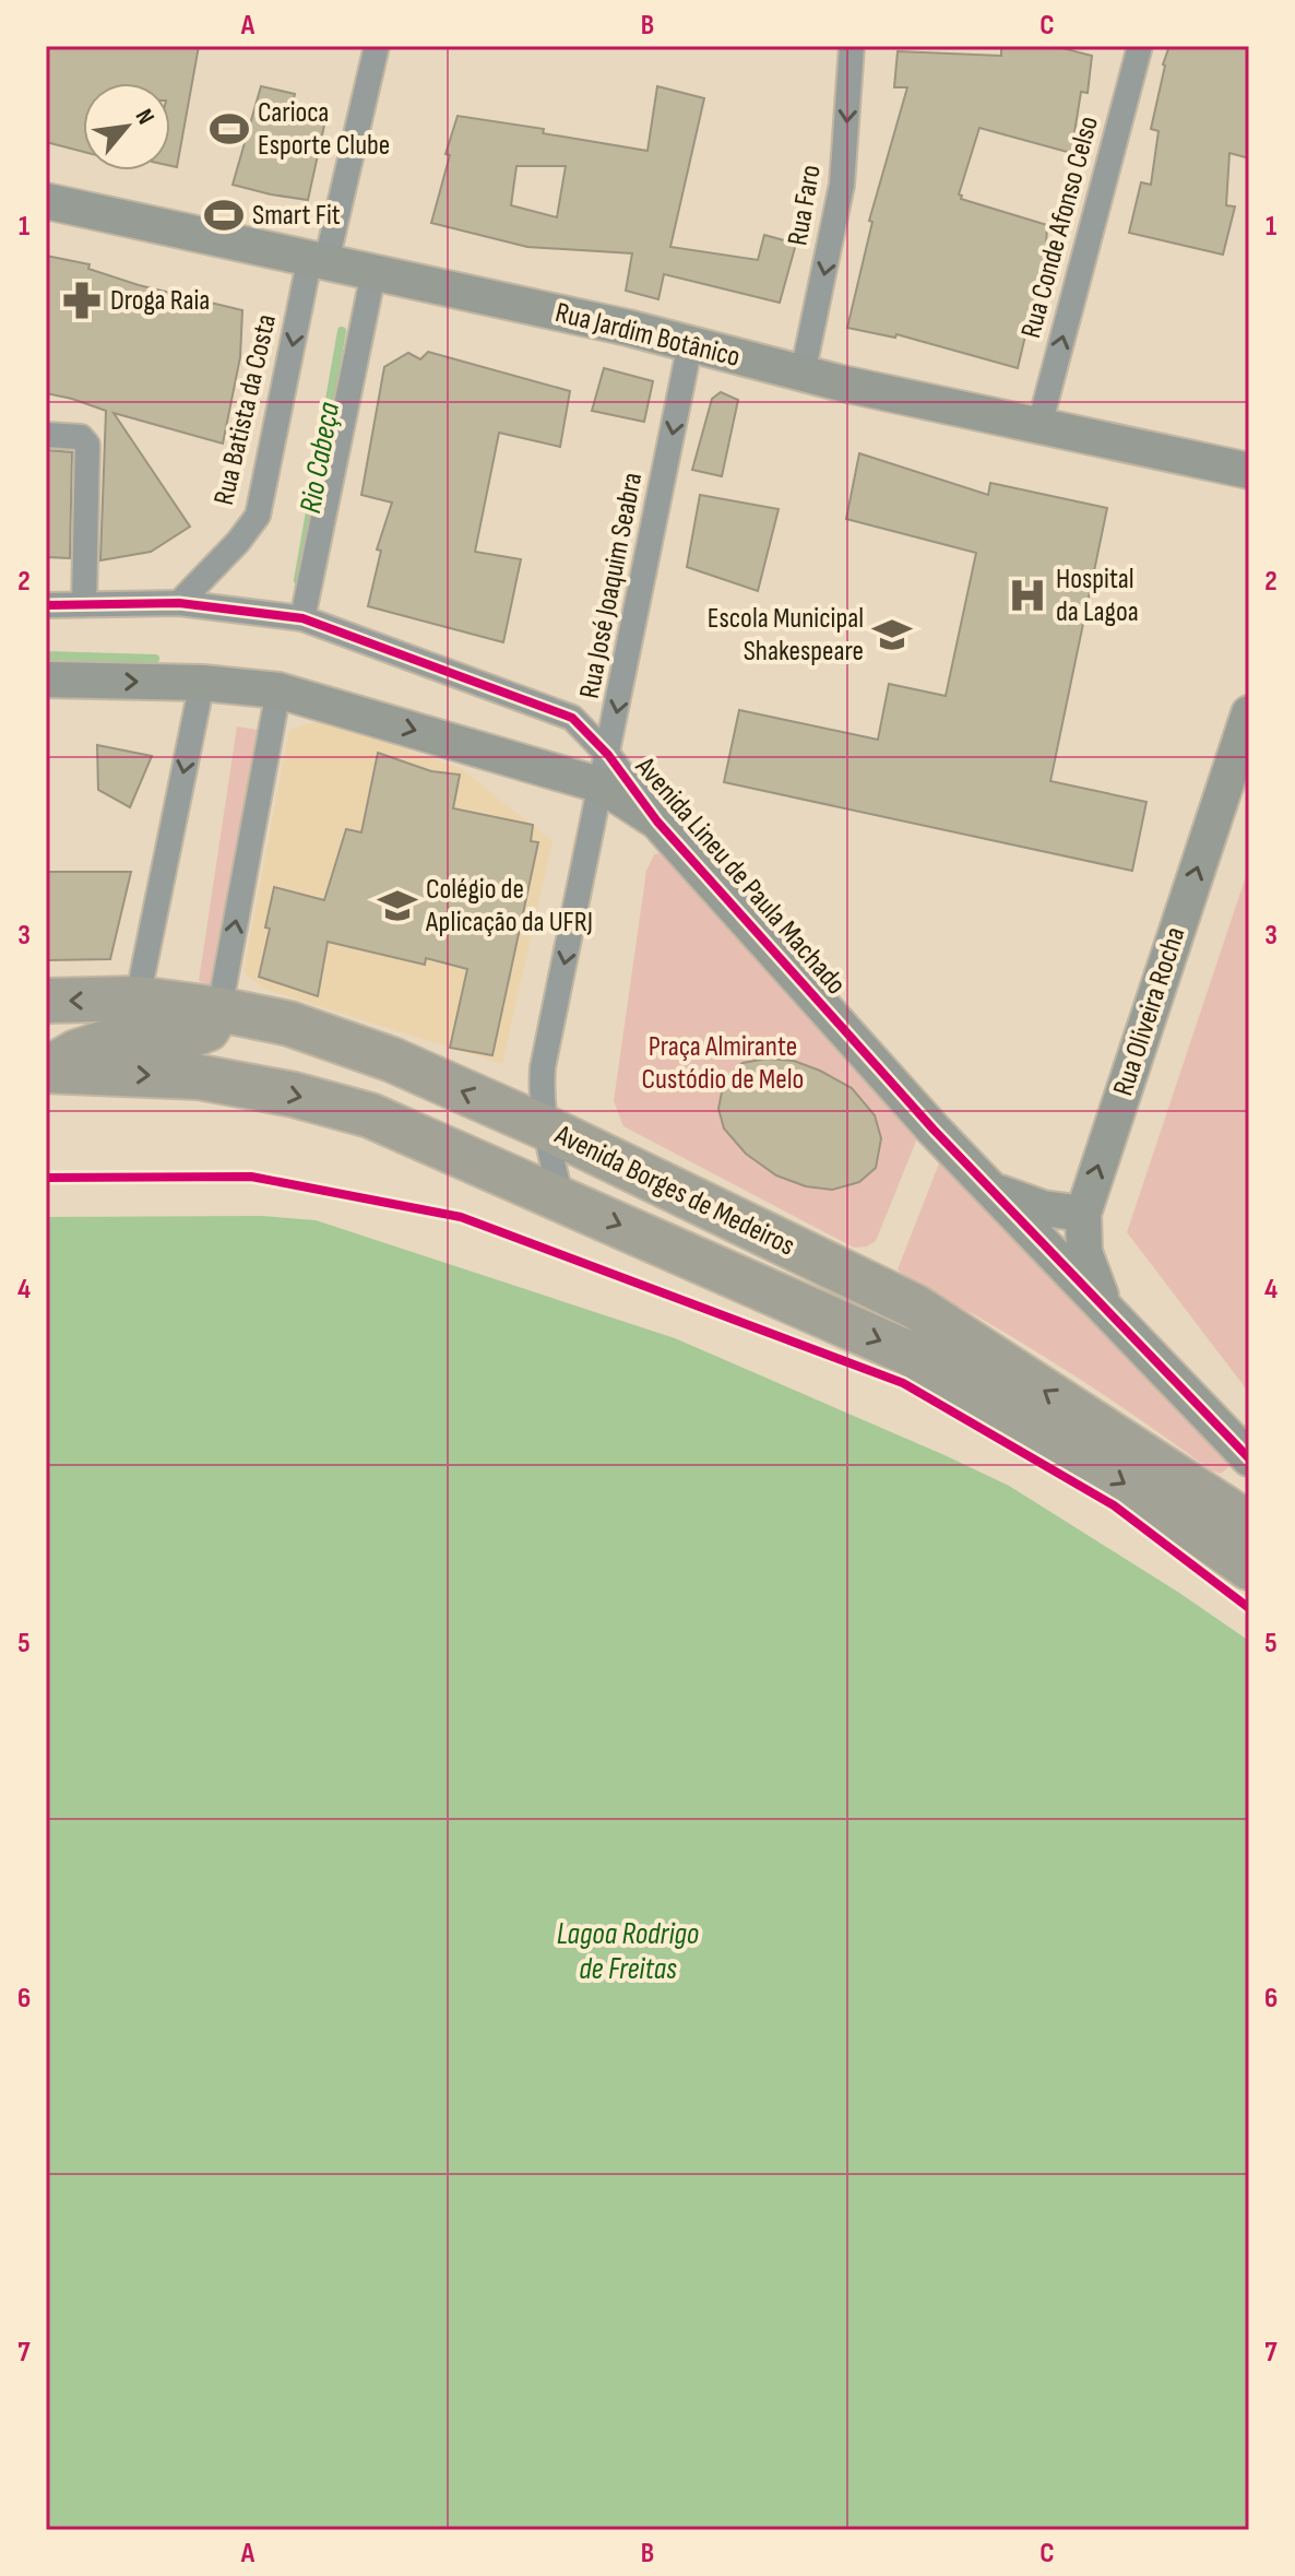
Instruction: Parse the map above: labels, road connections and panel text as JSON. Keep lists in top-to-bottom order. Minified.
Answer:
{"streets":{"highway":["Avenida Borges de Medeiros"],"street":["Rua Faro","Rua Conde Afonso Celso","Rua Jardim Botânico","Rua Batista da Costa","Rua José Joaquim Seabra","Avenida Lineu de Paula Machado","Rua Oliveira Rocha"]},"crossings":[["Rua Faro","Rua Jardim Botânico"],["Rua Conde Afonso Celso","Rua Jardim Botânico"],["Rua Jardim Botânico","Rua Batista da Costa"],["Rua Jardim Botânico","Rua José Joaquim Seabra"],["Rua Batista da Costa","Avenida Lineu de Paula Machado"],["Rua José Joaquim Seabra","Avenida Lineu de Paula Machado"],["Rua José Joaquim Seabra","Avenida Borges de Medeiros"],["Avenida Lineu de Paula Machado","Rua Oliveira Rocha"]],"one_way":["Rua Faro","Rua Conde Afonso Celso","Rua José Joaquim Seabra","Rua Oliveira Rocha"],"water":["Rio Cabeça","Lagoa Rodrigo de Freitas"],"parks":["Praça Almirante Custódio de Melo"],"places":{"sports":["Carioca Esporte Clube","Smart Fit"],"pharmacy":["Droga Raia"],"hospital":["Hospital da Lagoa"],"school or university":["Escola Municipal Shakespeare","Colégio de Aplicação da UFRJ"]},"north":"top right","grid":{"columns":["A","B","C"],"rows":["1","2","3","4","5","6","7"]}}
